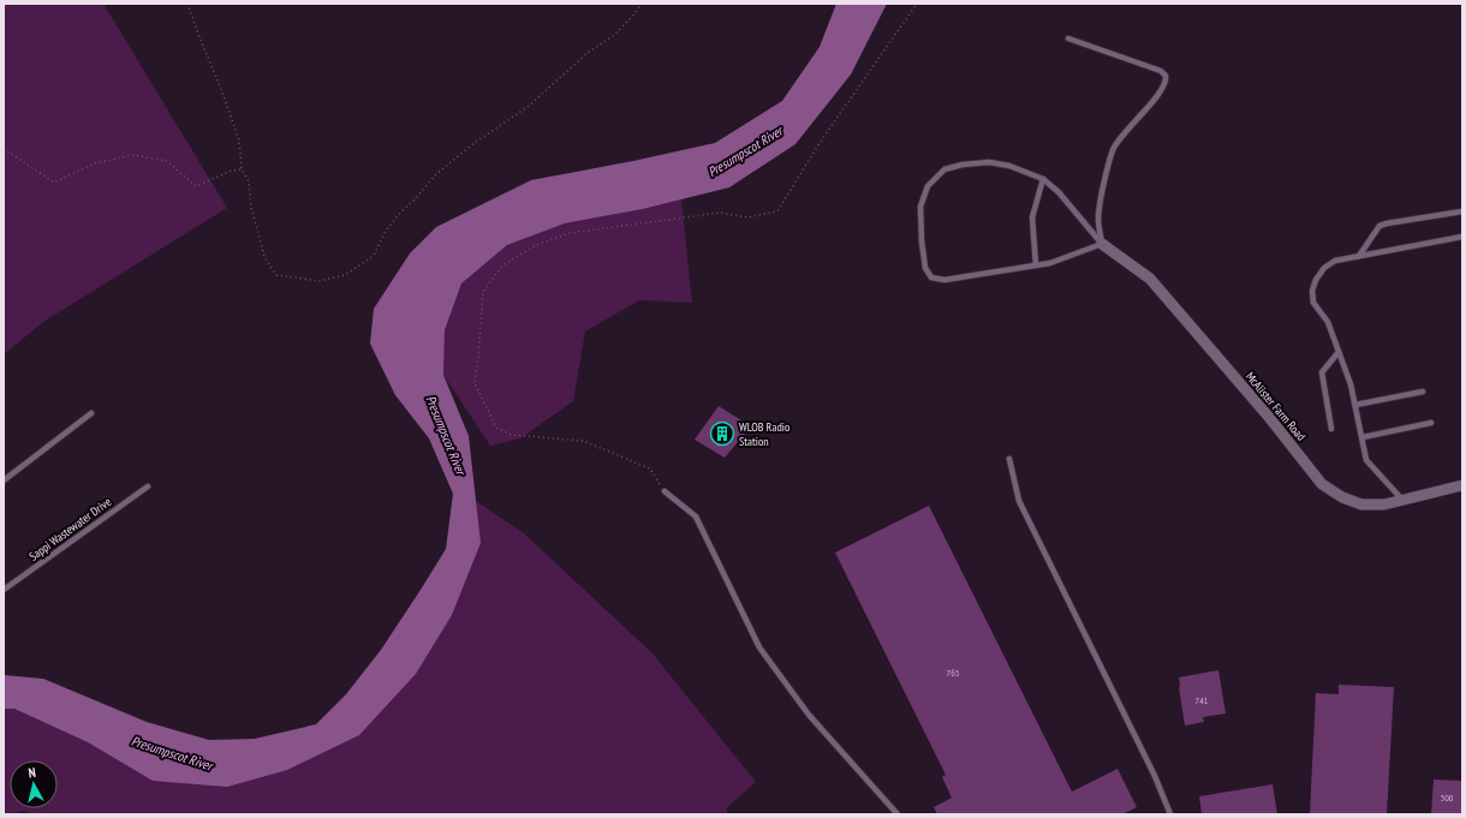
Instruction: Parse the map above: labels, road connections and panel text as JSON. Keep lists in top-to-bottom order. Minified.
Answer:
{"streets":{"street":["McAlister Farm Road"],"lane":["Sappi Wastewater Drive"]},"water":["Presumpscot River"],"places":{"building":["WLOB Radio Station"]},"house_numbers":["765","741","300"],"north":"top"}
